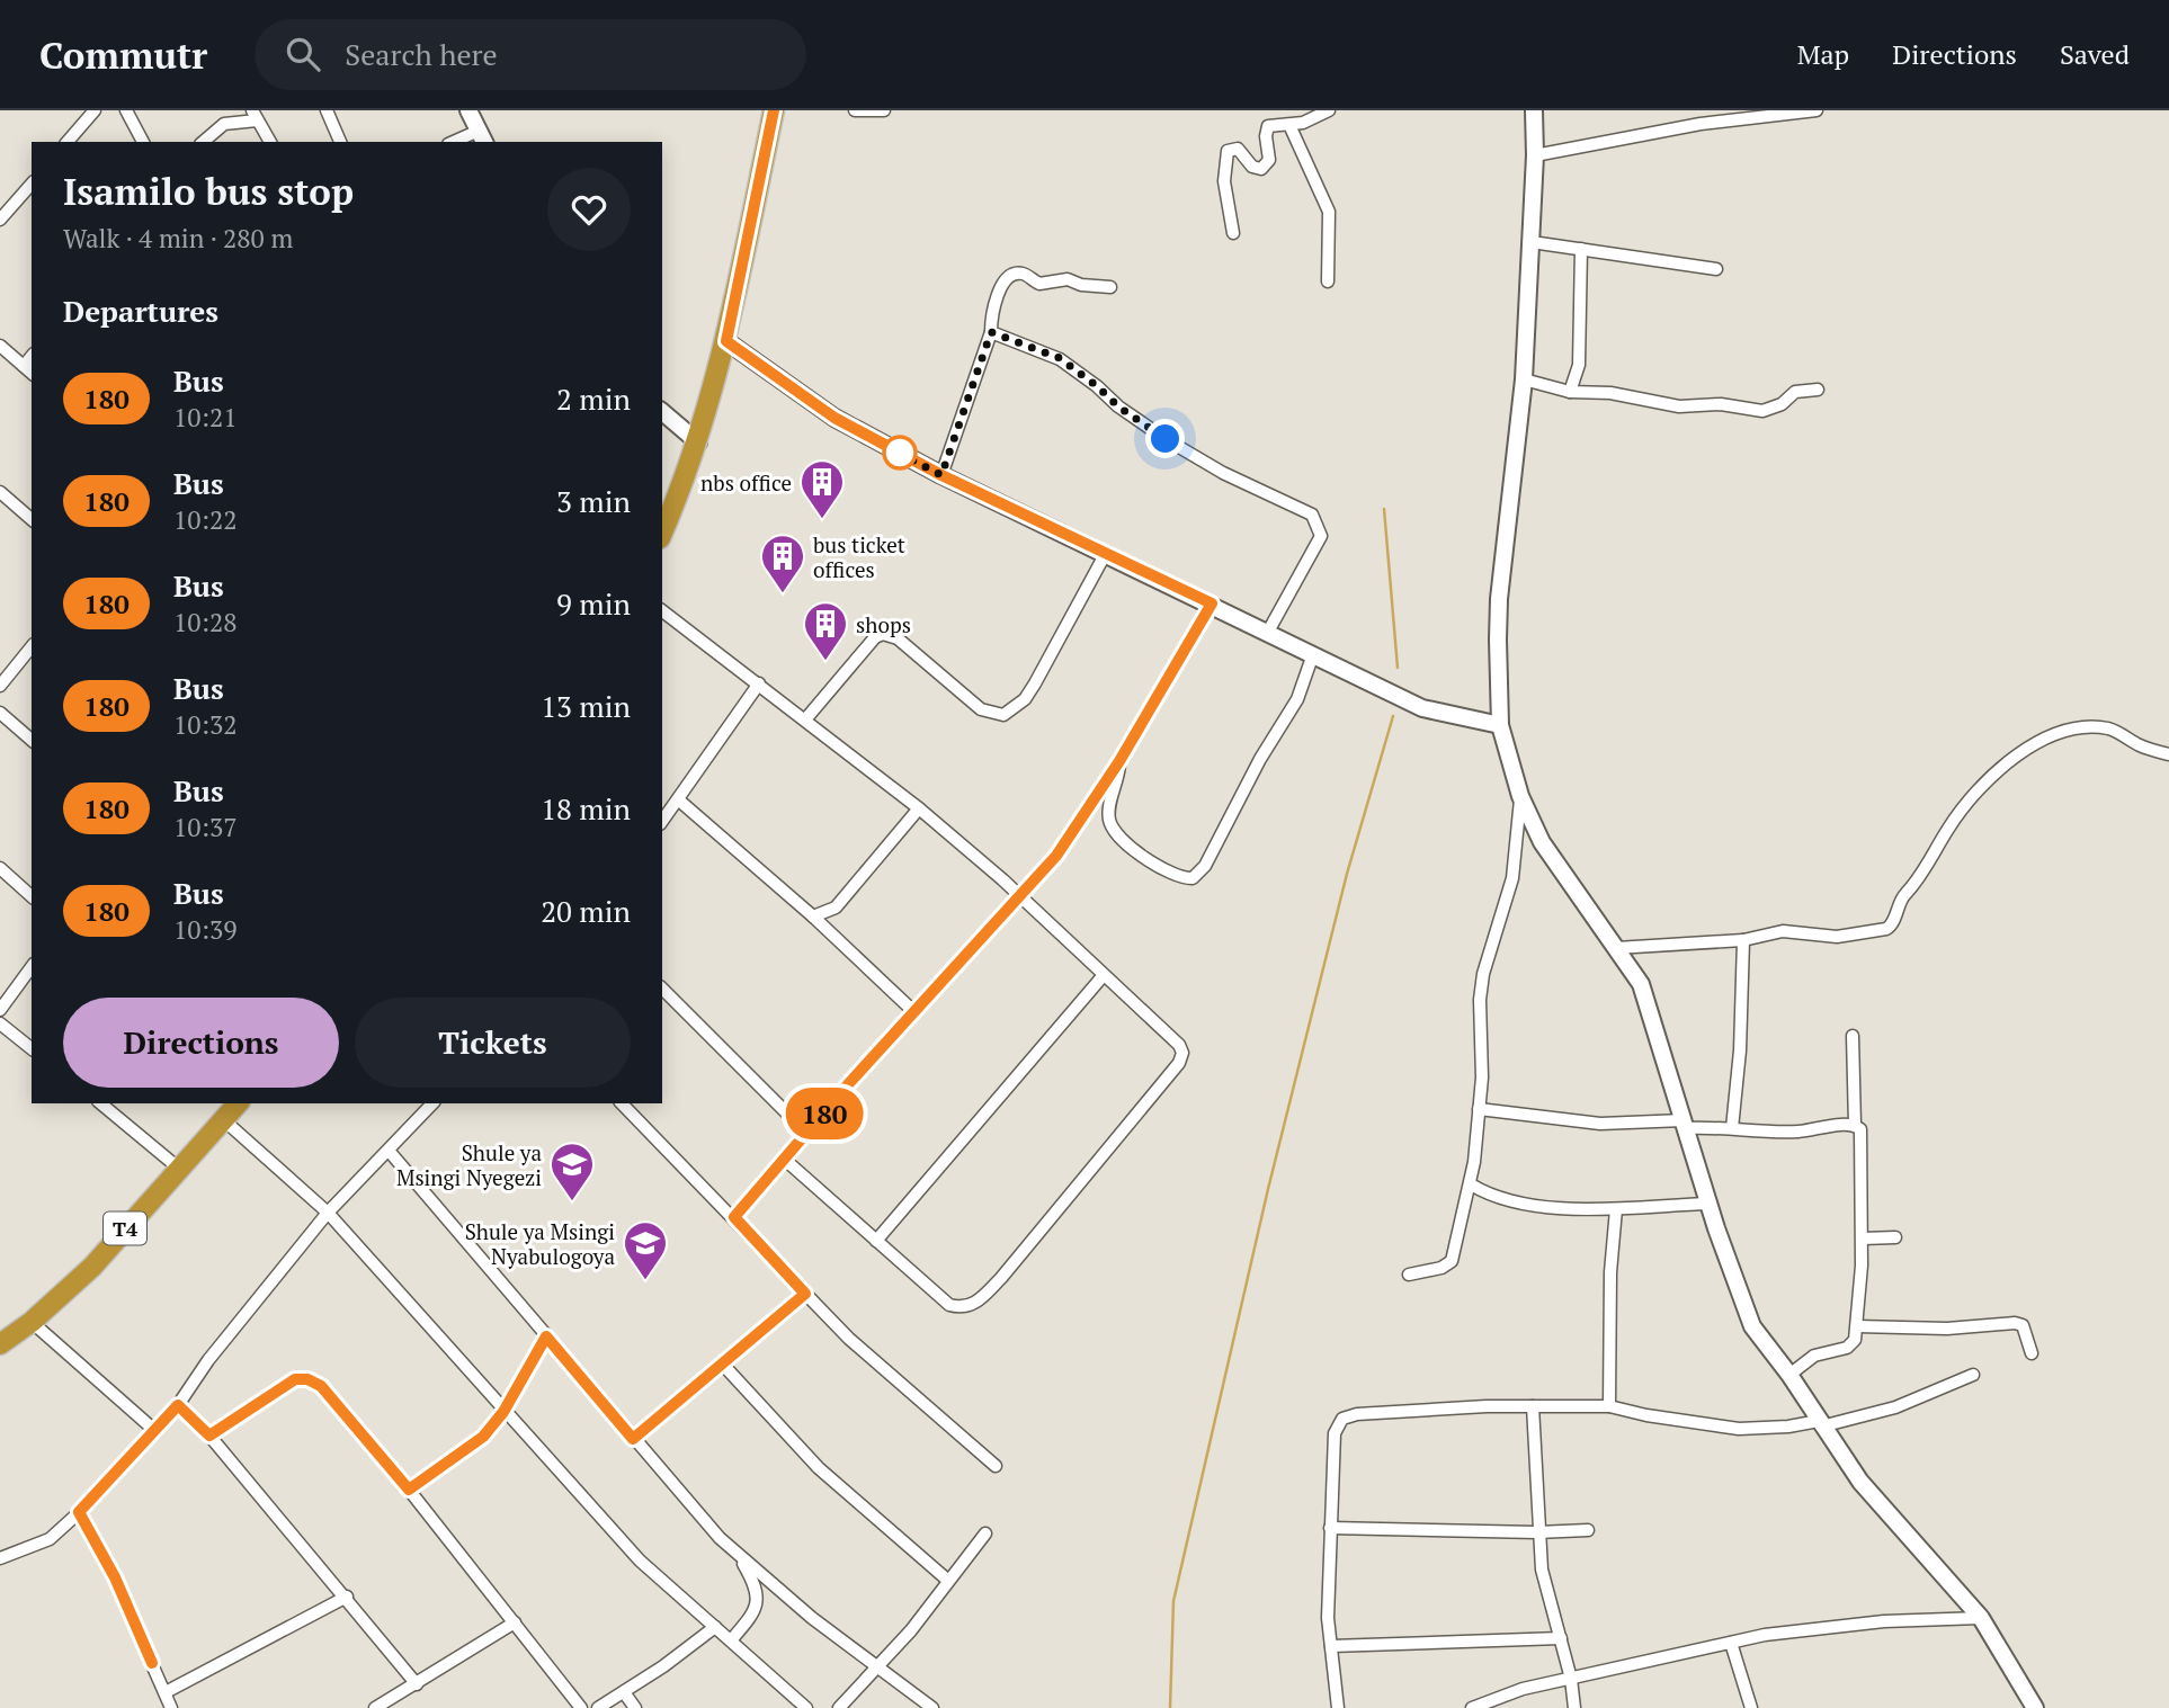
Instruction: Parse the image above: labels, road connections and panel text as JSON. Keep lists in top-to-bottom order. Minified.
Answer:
{"streets":{"highway":["T4"]},"places":{"building":["nbs office","bus ticket offices","shops"],"school or university":["Shule ya Msingi Nyegezi","Shule ya Msingi Nyabulogoya"]},"lines":["bus line 180"],"page":{"header":"Commutr","search":"Search here","nav":["Map","Directions","Saved"],"on_map":"180","heading":[["Isamilo bus stop","Walk · 4 min · 280 m"],"Departures"],"list":[{"mark":"180","name":"Bus","note":"10:21","value":"2 min"},{"mark":"180","name":"Bus","note":"10:22","value":"3 min"},{"mark":"180","name":"Bus","note":"10:28","value":"9 min"},{"mark":"180","name":"Bus","note":"10:32","value":"13 min"},{"mark":"180","name":"Bus","note":"10:37","value":"18 min"},{"mark":"180","name":"Bus","note":"10:39","value":"20 min"}],"buttons":["Directions","Tickets"]}}
